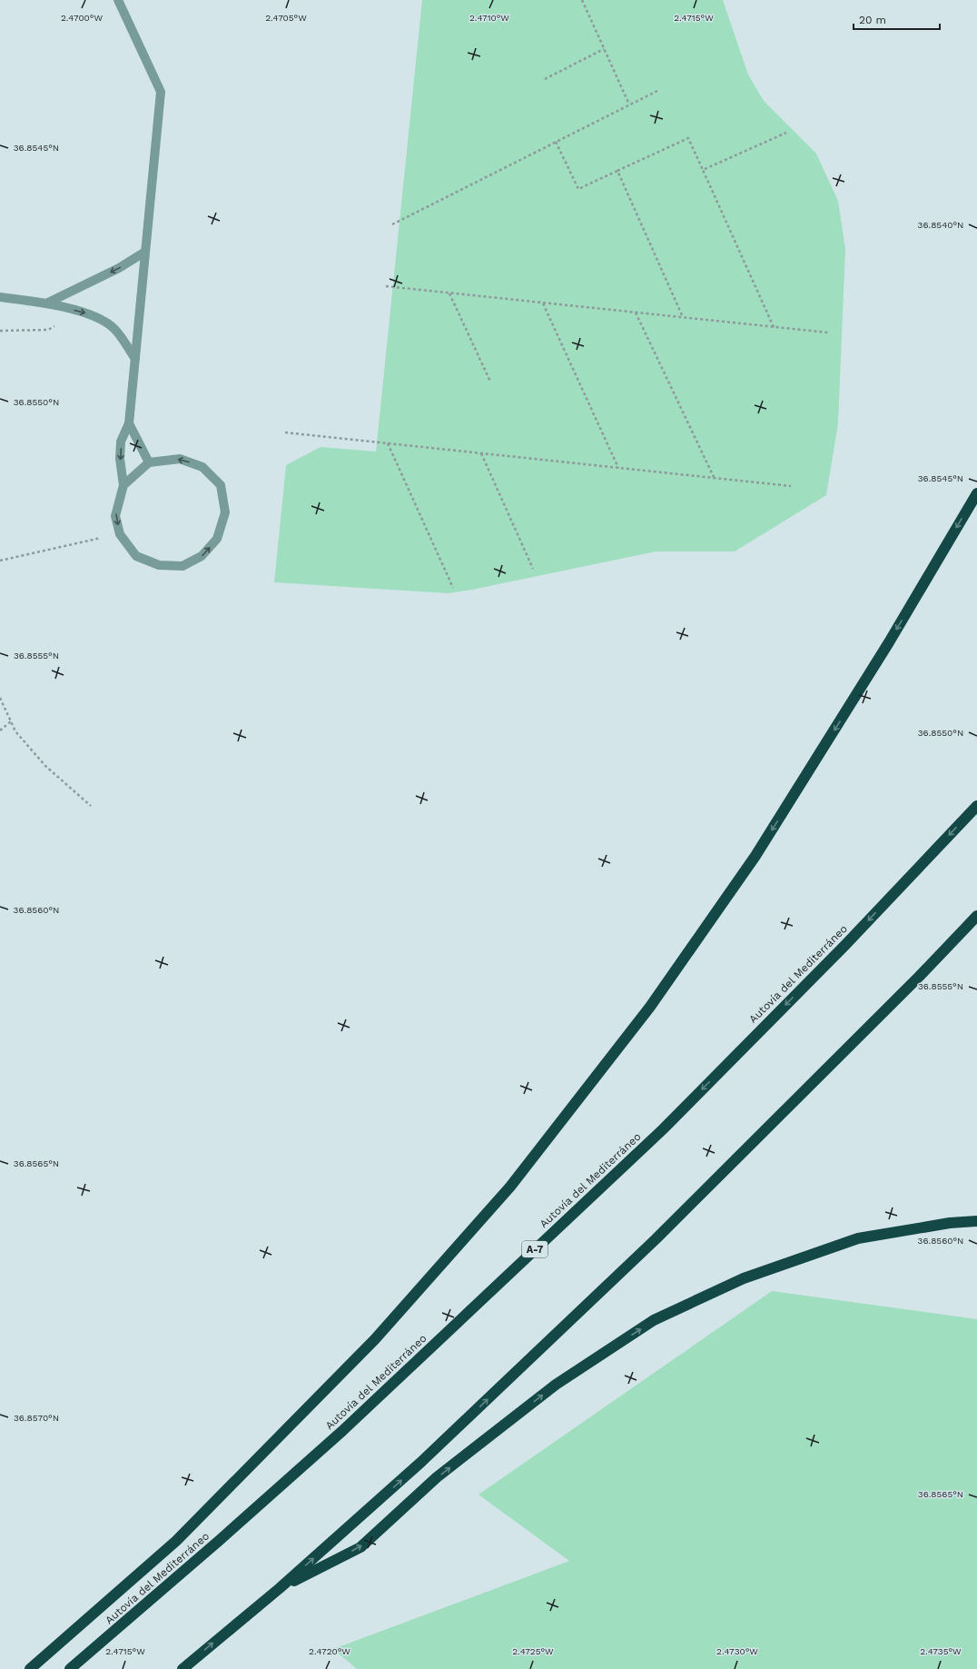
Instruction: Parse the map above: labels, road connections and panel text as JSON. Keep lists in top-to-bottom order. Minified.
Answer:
{"streets":{"highway":["Autovía del Mediterráneo","A-7"]},"scale_bar":"20 m","coordinates":["2.4710°W","2.4715°W","2.4700°W","2.4705°W","36.8545°N","36.8540°N","36.8550°N","36.8555°N","36.8560°N","36.8565°N","36.8570°N","2.4720°W","2.4725°W","2.4730°W","2.4735°W"]}
